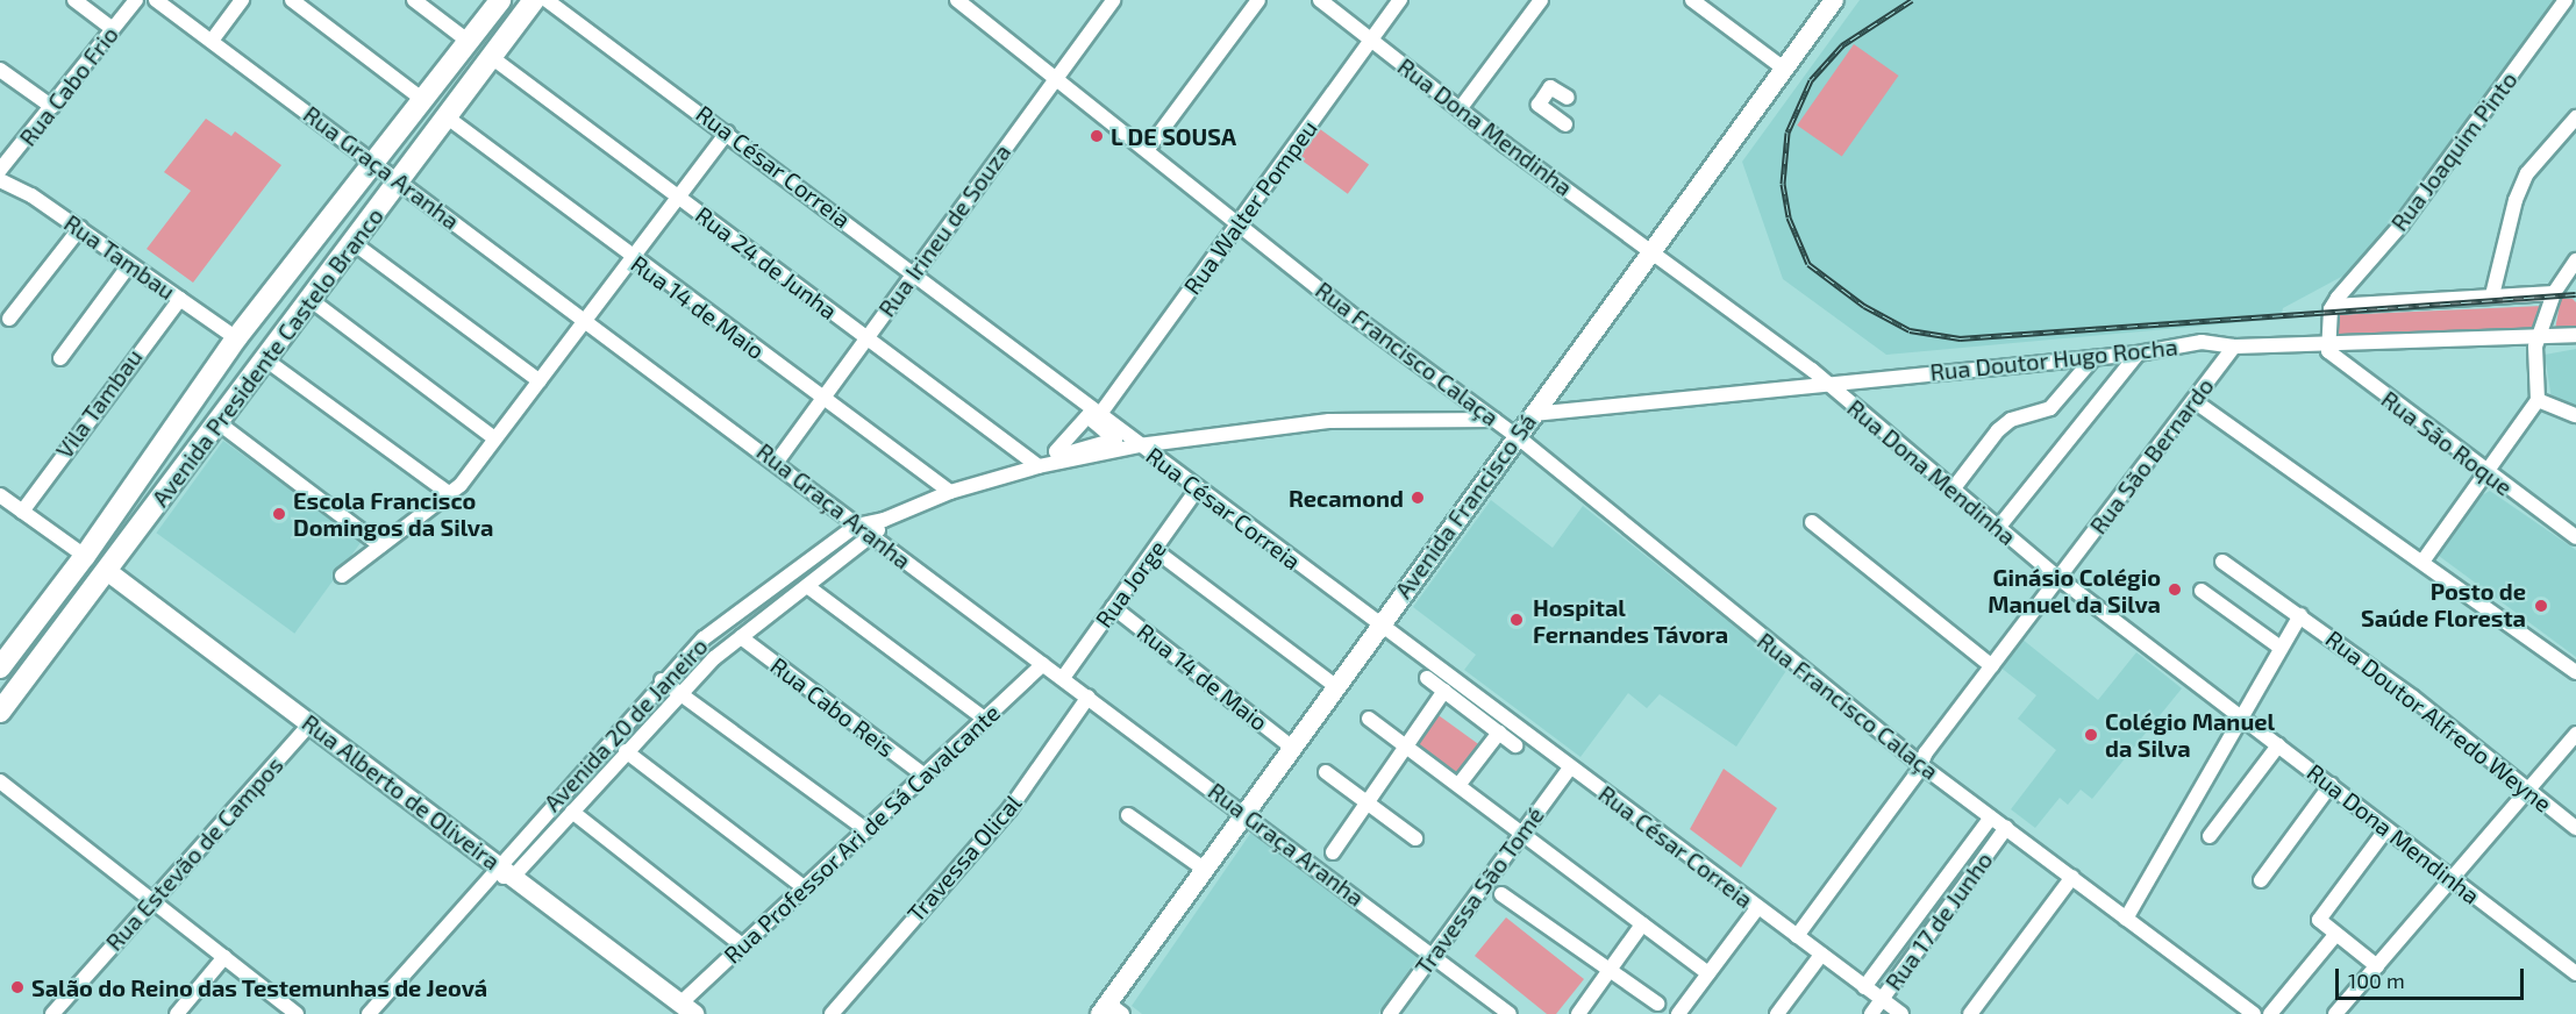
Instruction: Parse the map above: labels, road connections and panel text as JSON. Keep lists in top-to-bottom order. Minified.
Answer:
{"streets":{"main road":["Avenida Presidente Castelo Branco","Avenida Francisco Sá","Rua Alberto de Oliveira"],"street":["Rua Cabo Frio","Rua Dona Mendinha","Rua Joaquim Pinto","Rua César Correia","Rua Graça Aranha","Rua Walter Pompeu","Rua Irineu de Souza","Rua Tambau","Rua 24 de Junha","Rua 14 de Maio","Rua Francisco Calaça","Rua Doutor Hugo Rocha","Vila Tambau","Rua São Roque","Rua São Bernardo","Rua Jorge","Rua Cabo Reis","Rua Doutor Alfredo Weyne","Avenida 20 de Janeiro","Rua Professor Ari de Sá Cavalcante","Rua Estevão de Campos","Travessa Olical","Travessa São Tomé","Rua 17 de Junho"]},"crossings":[["Rua Dona Mendinha","Rua Walter Pompeu"],["Rua Dona Mendinha","Rua Doutor Hugo Rocha"],["Rua Dona Mendinha","Rua São Bernardo"],["Rua Dona Mendinha","Avenida Francisco Sá"],["Rua César Correia","Rua Walter Pompeu"],["Rua César Correia","Rua Irineu de Souza"],["Rua César Correia","Rua São Bernardo"],["Rua César Correia","Avenida Francisco Sá"],["Rua César Correia","Rua Jorge"],["Rua César Correia","Avenida 20 de Janeiro"],["Rua César Correia","Travessa São Tomé"],["Rua César Correia","Rua 17 de Junho"],["Rua Graça Aranha","Rua Irineu de Souza"],["Rua Graça Aranha","Avenida Presidente Castelo Branco"],["Rua Graça Aranha","Avenida Francisco Sá"],["Rua Graça Aranha","Rua Jorge"],["Rua Graça Aranha","Avenida 20 de Janeiro"],["Rua Graça Aranha","Rua Professor Ari de Sá Cavalcante"],["Rua Graça Aranha","Travessa Olical"],["Rua Graça Aranha","Travessa São Tomé"],["Rua Walter Pompeu","Rua Francisco Calaça"],["Rua Irineu de Souza","Rua 24 de Junha"],["Rua Irineu de Souza","Rua 14 de Maio"],["Rua Irineu de Souza","Rua Francisco Calaça"],["Rua Tambau","Avenida Presidente Castelo Branco"],["Rua Tambau","Vila Tambau"],["Rua 24 de Junha","Avenida Presidente Castelo Branco"],["Rua 24 de Junha","Avenida 20 de Janeiro"],["Rua 14 de Maio","Avenida Presidente Castelo Branco"],["Rua 14 de Maio","Avenida Francisco Sá"],["Rua 14 de Maio","Rua Jorge"],["Rua 14 de Maio","Avenida 20 de Janeiro"],["Rua Francisco Calaça","Rua São Bernardo"],["Rua Francisco Calaça","Avenida Francisco Sá"],["Rua Francisco Calaça","Avenida 20 de Janeiro"],["Rua Francisco Calaça","Rua 17 de Junho"],["Avenida Presidente Castelo Branco","Rua Alberto de Oliveira"],["Rua Doutor Hugo Rocha","Rua São Roque"],["Rua Doutor Hugo Rocha","Rua São Bernardo"],["Rua Doutor Hugo Rocha","Avenida Francisco Sá"],["Rua Cabo Reis","Avenida 20 de Janeiro"],["Rua Cabo Reis","Rua Professor Ari de Sá Cavalcante"],["Avenida 20 de Janeiro","Rua Alberto de Oliveira"],["Rua Alberto de Oliveira","Rua Professor Ari de Sá Cavalcante"],["Rua Alberto de Oliveira","Rua Estevão de Campos"]],"places":["L DE SOUSA","Recamond","Escola Francisco Domingos da Silva","Ginásio Colégio Manuel da Silva","Posto de Saúde Floresta","Hospital Fernandes Távora","Colégio Manuel da Silva","Salão do Reino das Testemunhas de Jeová"],"scale_bar":"100 m"}
